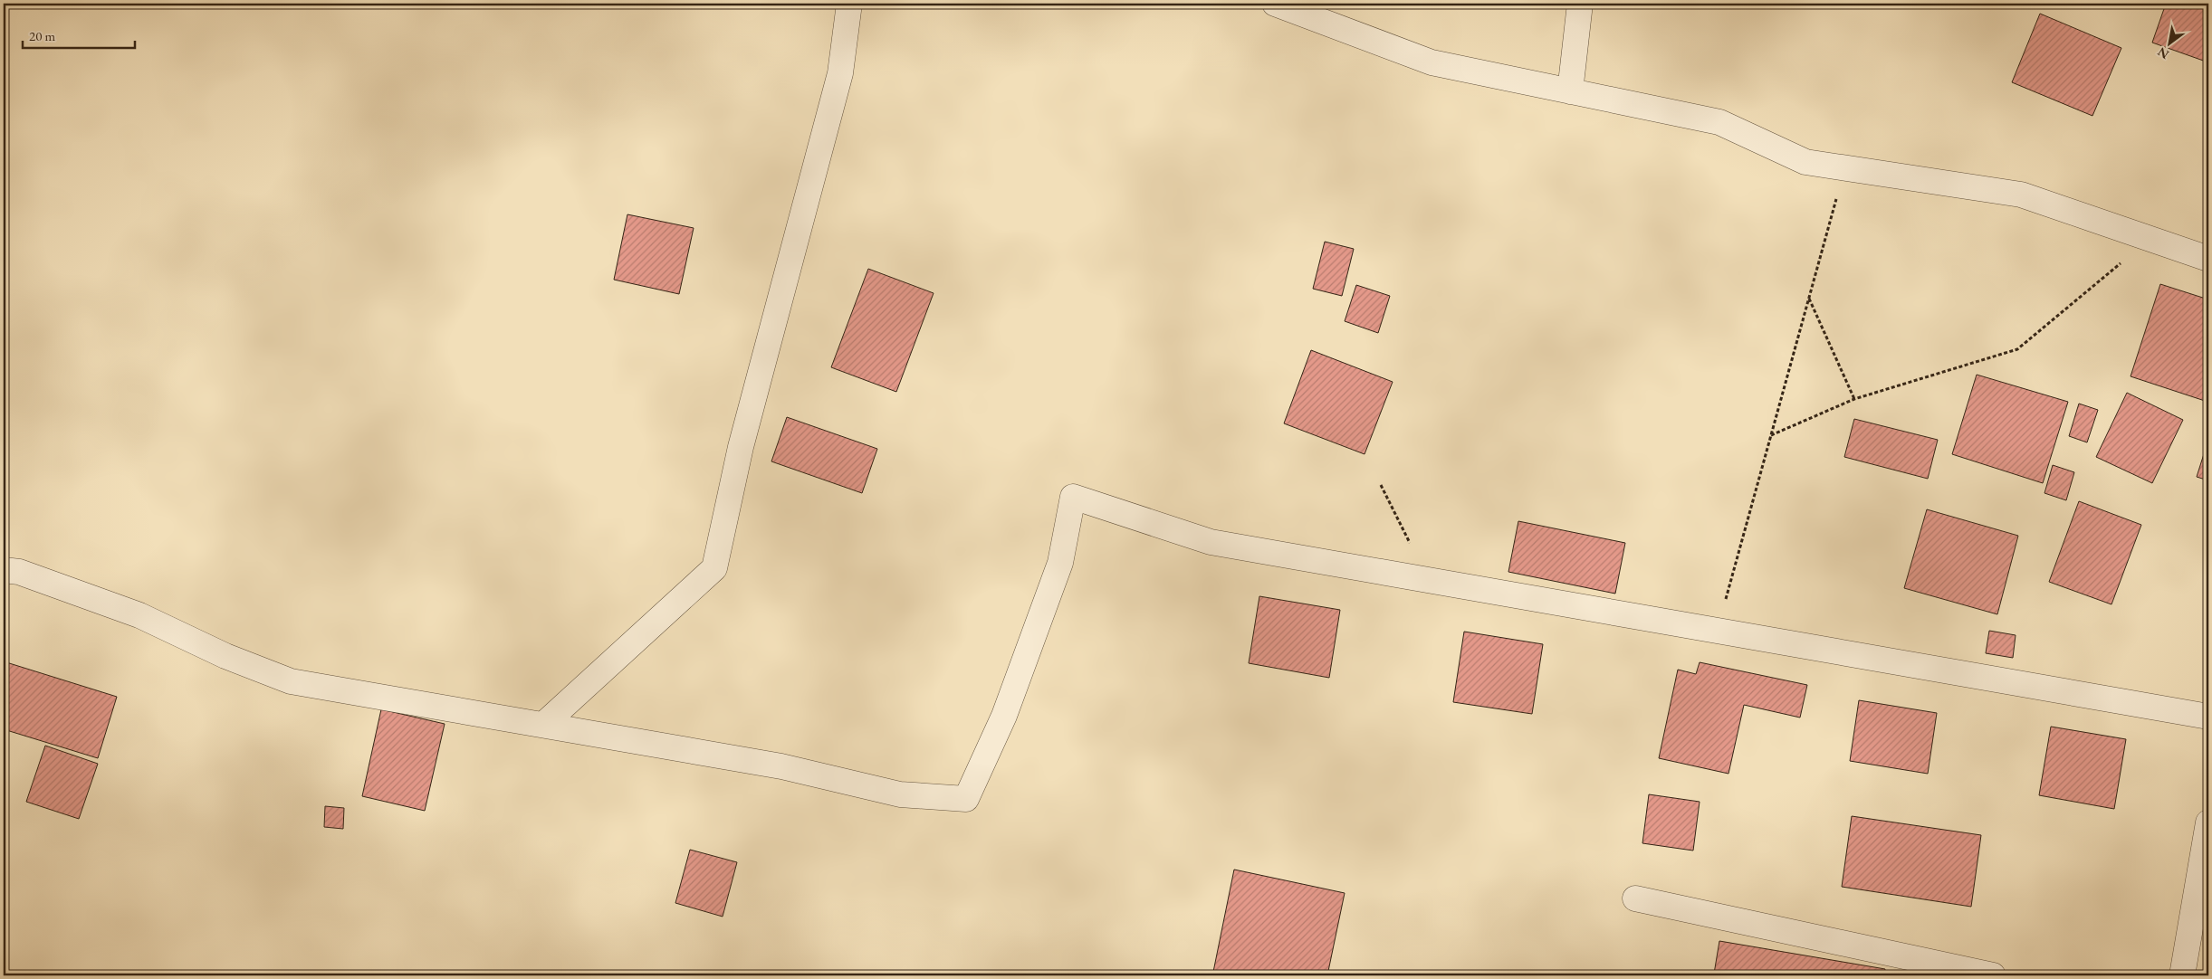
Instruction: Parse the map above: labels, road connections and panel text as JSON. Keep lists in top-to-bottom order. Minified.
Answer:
{"scale_bar":"20 m","north":"bottom left"}
